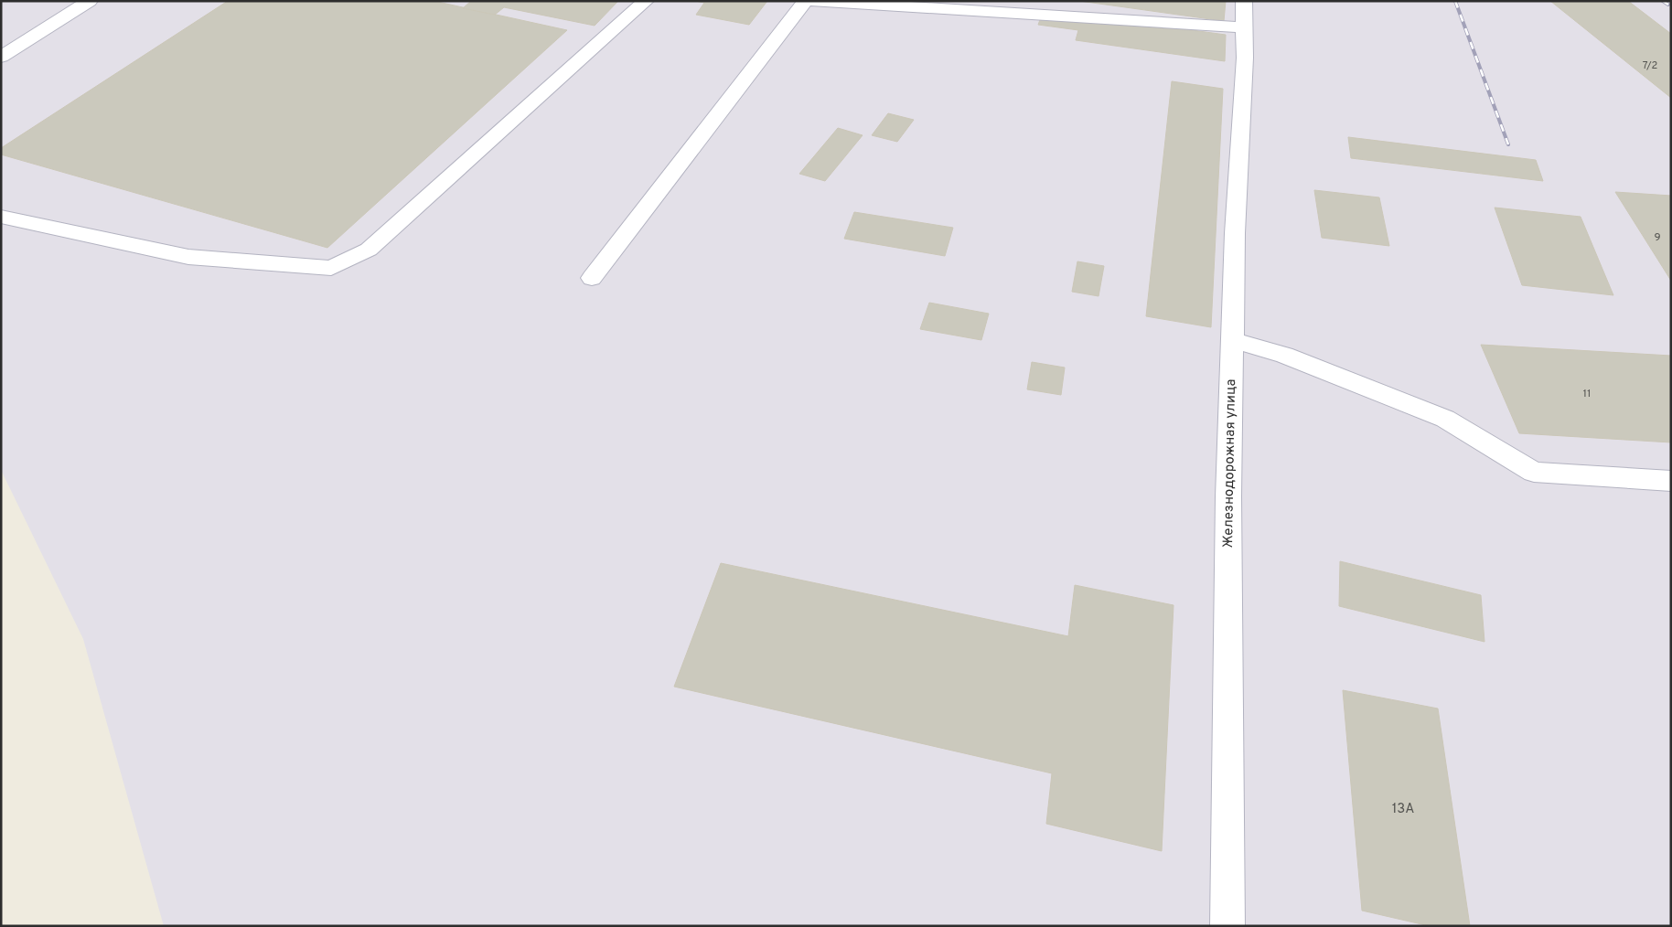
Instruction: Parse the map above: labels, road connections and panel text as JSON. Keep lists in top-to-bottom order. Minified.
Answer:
{"streets":{"street":["Железнодорожная улица"]},"house_numbers":["7/2","9","11","13А"]}
